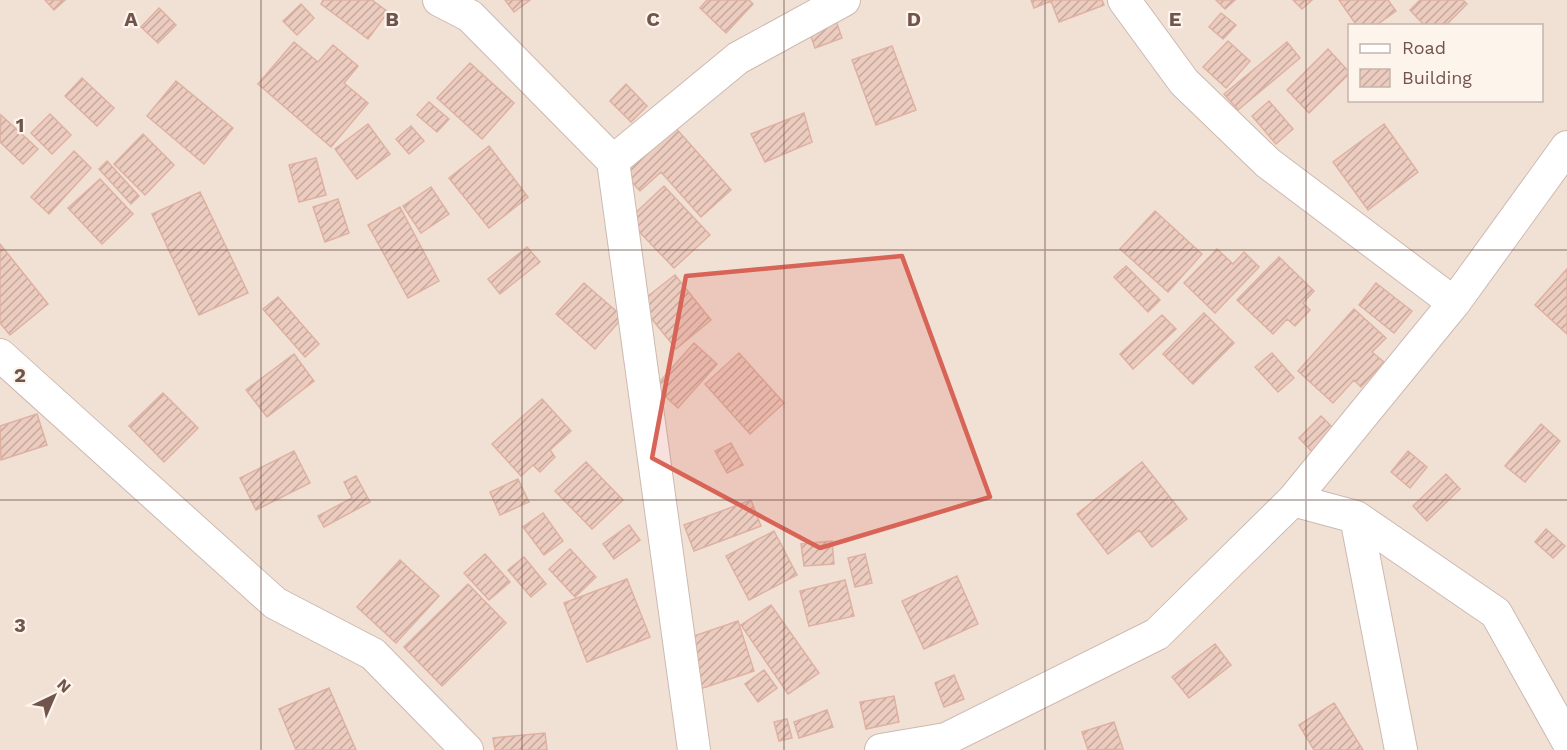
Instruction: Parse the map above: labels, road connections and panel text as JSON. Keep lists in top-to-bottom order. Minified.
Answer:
{"legend":["Road","Building"],"north":"top right","grid":{"columns":["A","B","C","D","E"],"rows":["1","2","3"]}}
